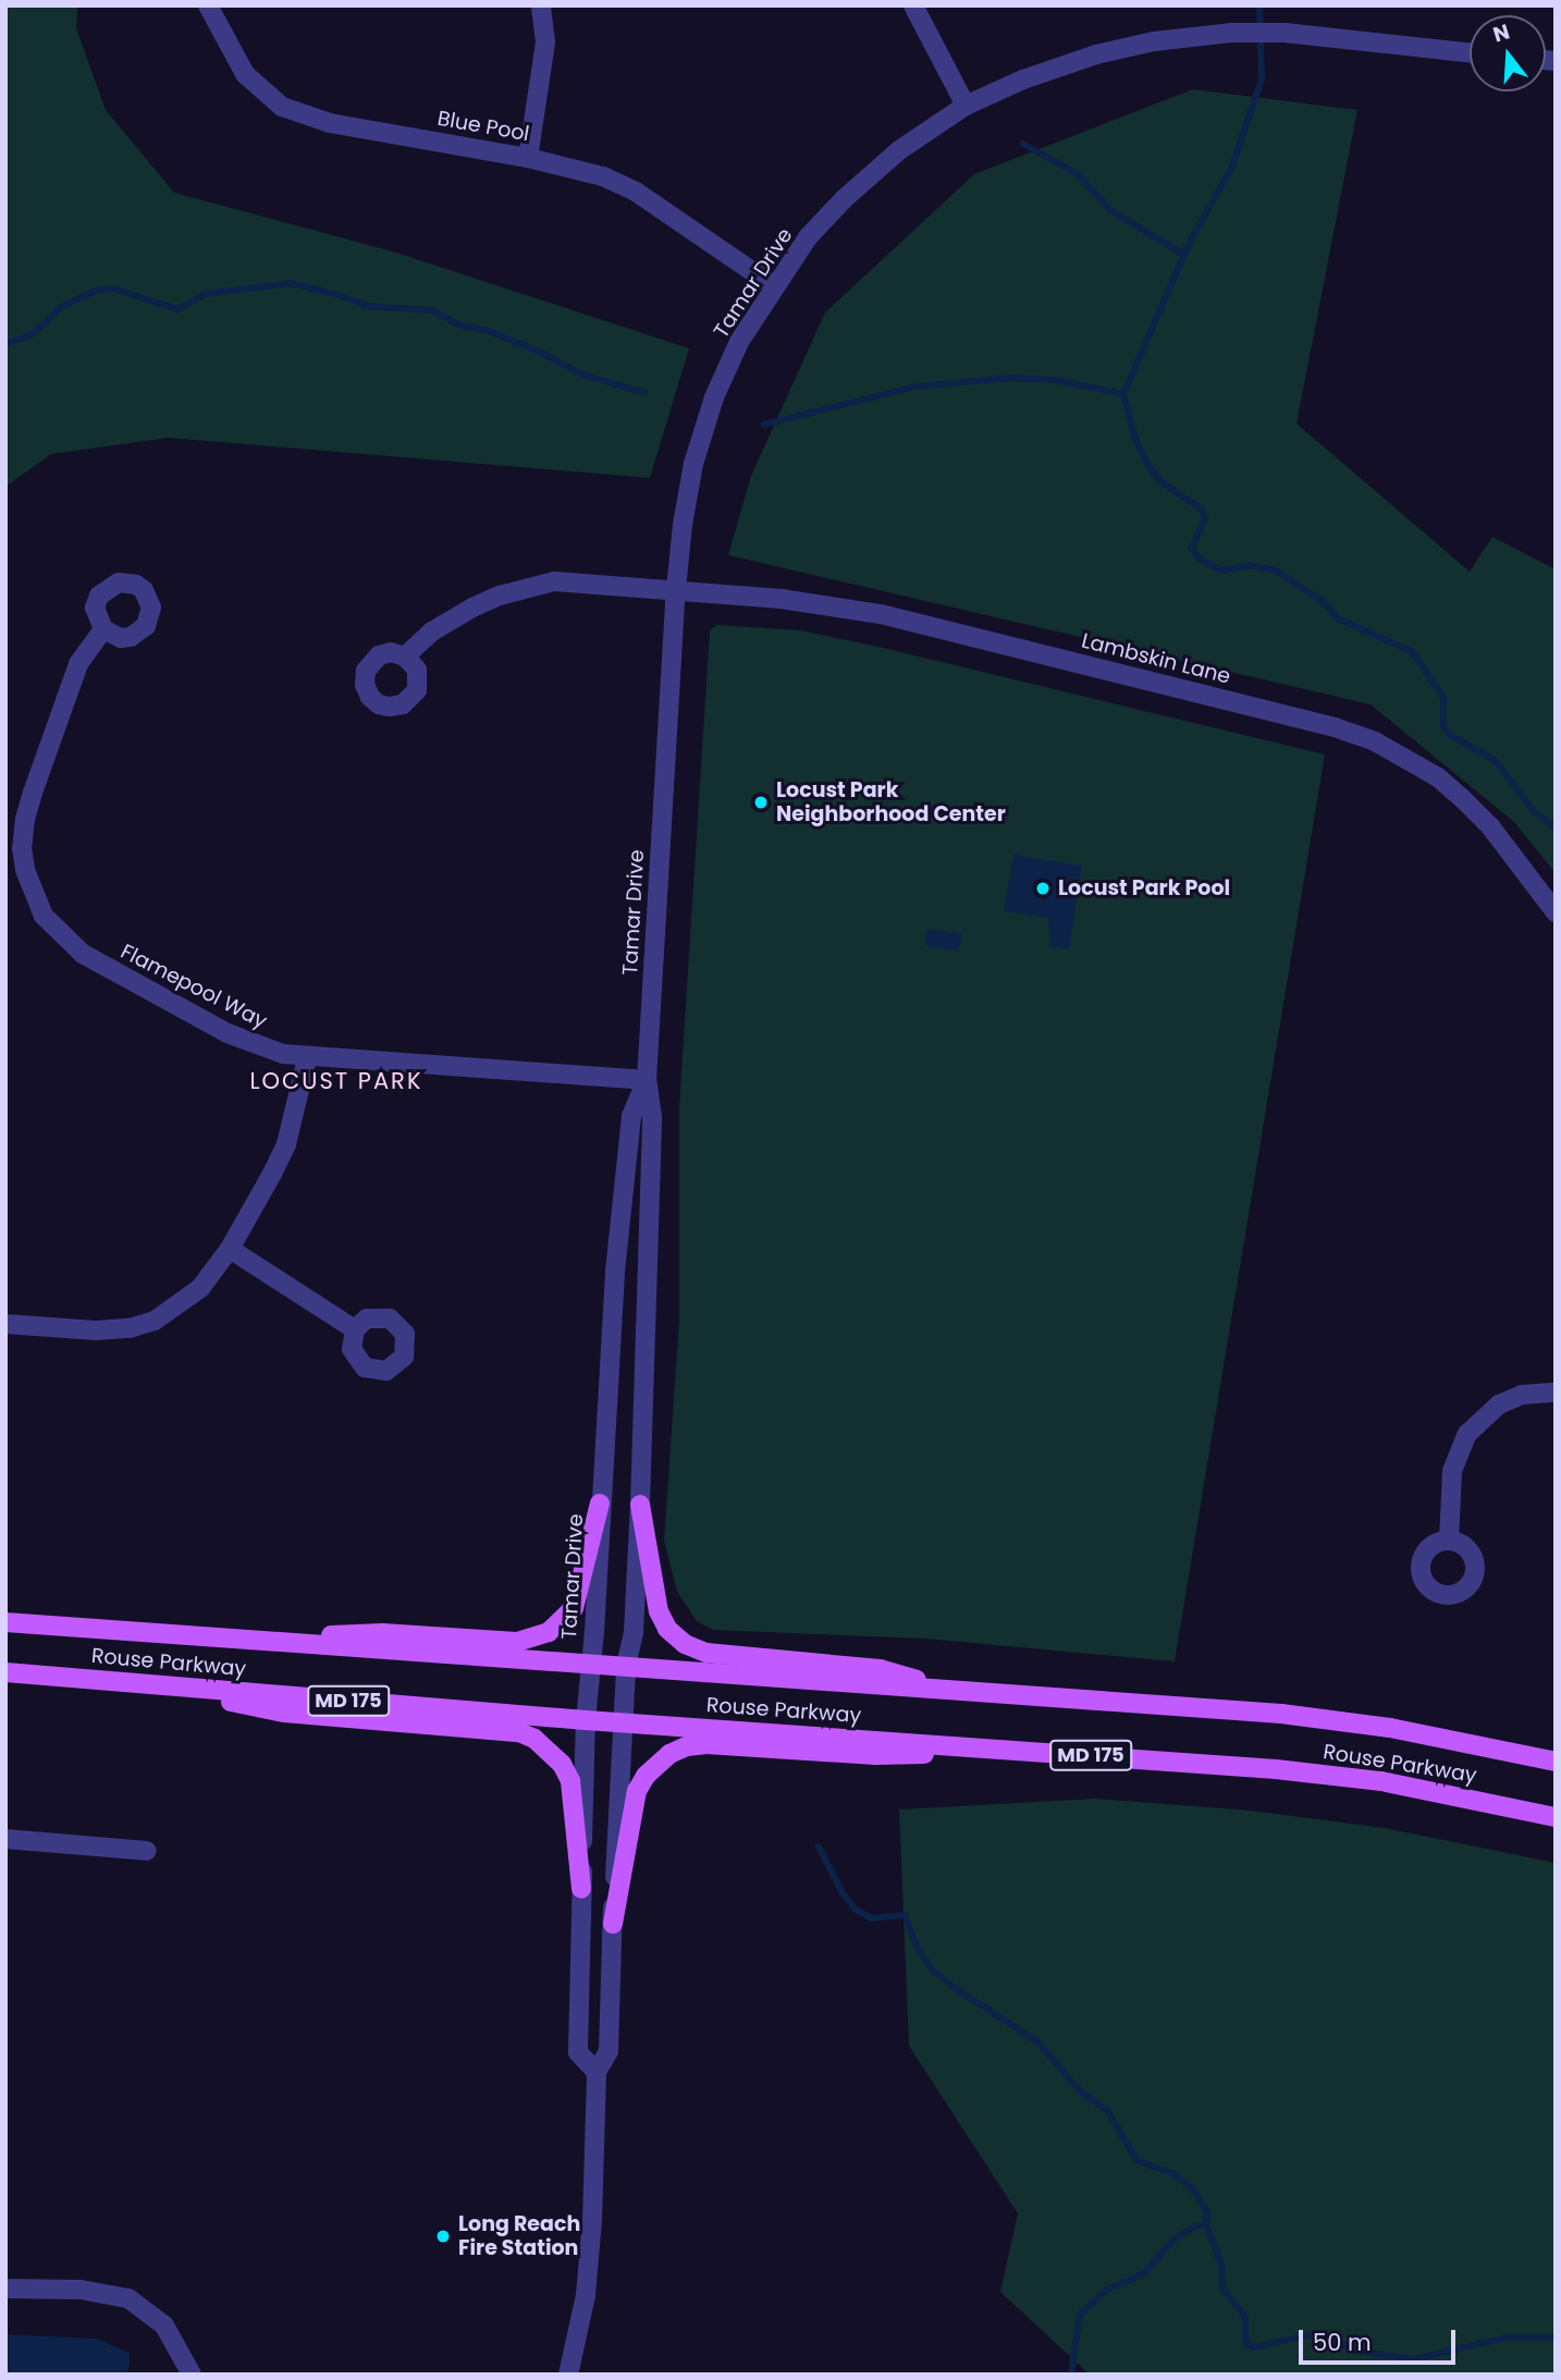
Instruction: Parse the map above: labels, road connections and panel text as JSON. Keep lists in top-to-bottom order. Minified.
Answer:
{"streets":{"main road":["Rouse Parkway","MD 175"],"street":["Blue Pool","Tamar Drive","Lambskin Lane","Flamepool Way"]},"crossings":[["Blue Pool","Tamar Drive"],["Tamar Drive","Lambskin Lane"],["Tamar Drive","Flamepool Way"],["Tamar Drive","Rouse Parkway"]],"districts":["LOCUST PARK"],"places":["Locust Park Neighborhood Center","Locust Park Pool","Long Reach Fire Station"],"scale_bar":"50 m","north":"top"}
